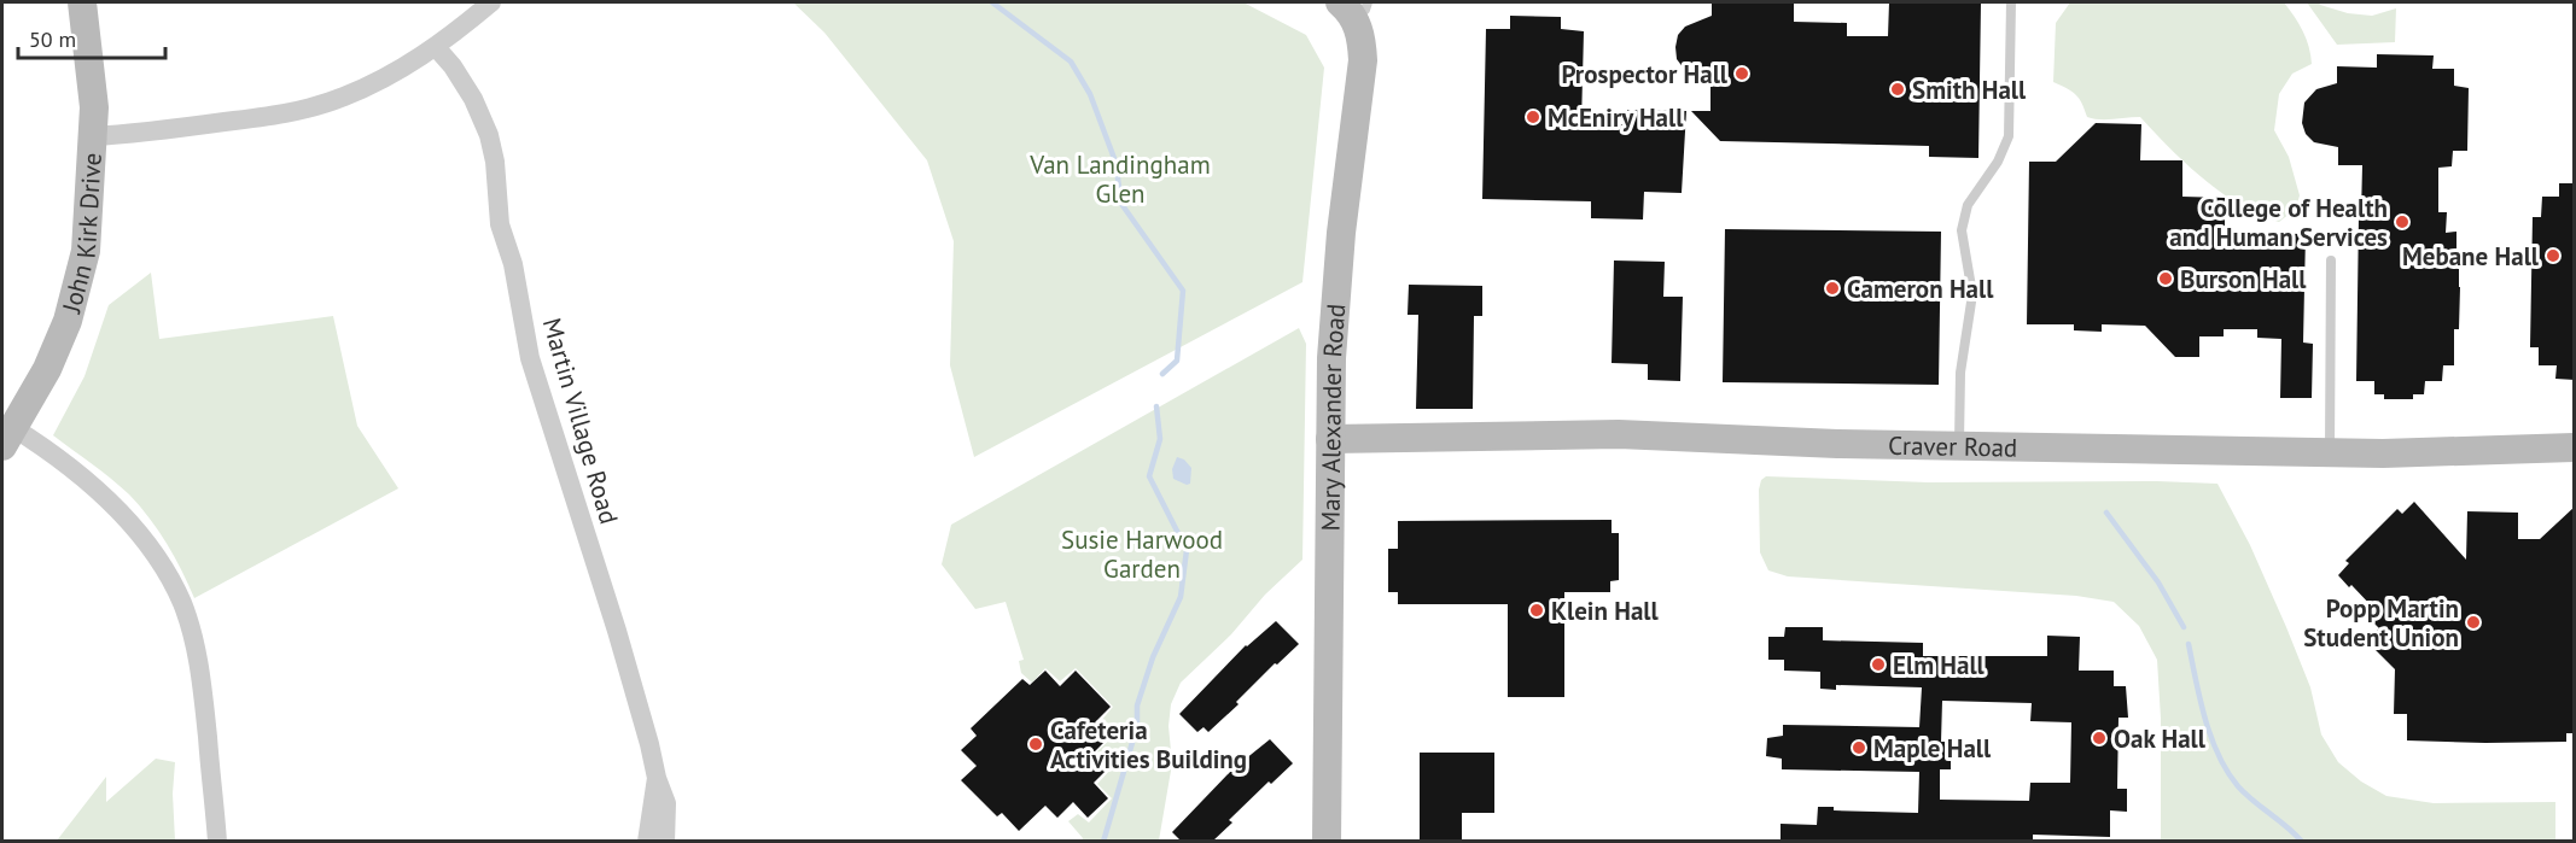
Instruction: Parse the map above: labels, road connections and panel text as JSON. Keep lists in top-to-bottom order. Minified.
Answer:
{"streets":{"street":["John Kirk Drive","Mary Alexander Road","Martin Village Road","Craver Road"]},"crossings":[["Mary Alexander Road","Craver Road"]],"parks":["Van Landingham Glen","Susie Harwood Garden"],"places":["Prospector Hall","Smith Hall","McEniry Hall","College of Health and Human Services","Mebane Hall","Burson Hall","Cameron Hall","Klein Hall","Popp Martin Student Union","Elm Hall","Oak Hall","Cafeteria Activities Building","Maple Hall"],"scale_bar":"50 m"}
